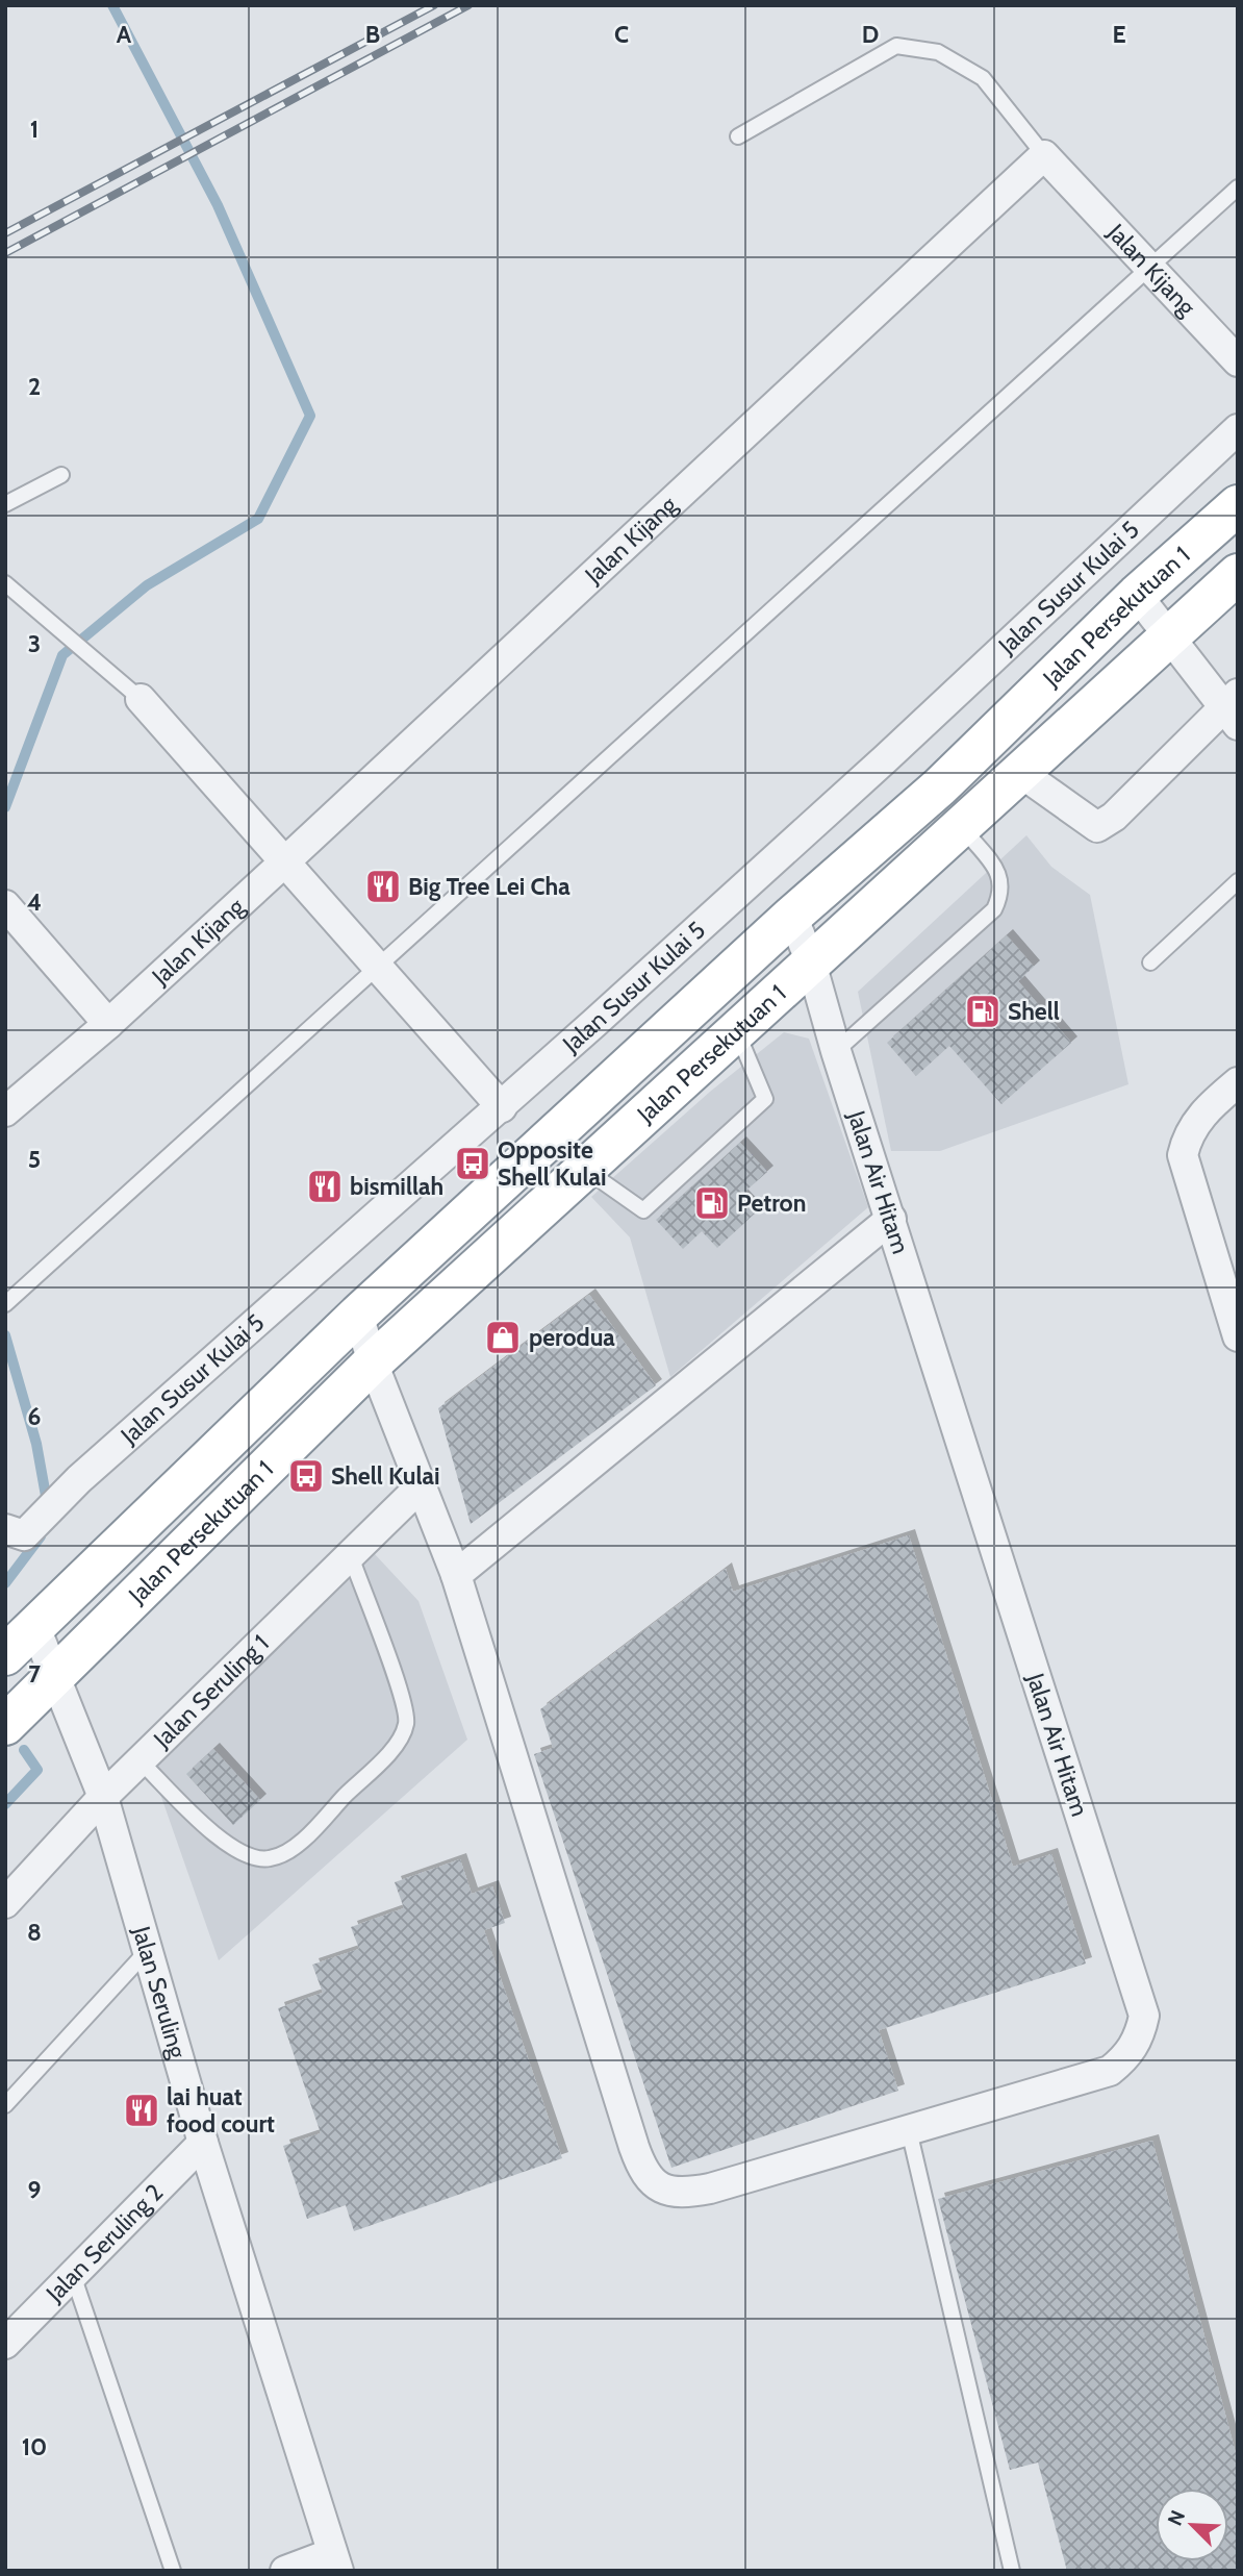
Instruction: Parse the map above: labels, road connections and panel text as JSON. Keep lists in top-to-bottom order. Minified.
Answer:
{"streets":{"highway":["Jalan Persekutuan 1"],"street":["Jalan Kijang","Jalan Susur Kulai 5","Jalan Air Hitam","Jalan Seruling 1","Jalan Seruling","Jalan Seruling 2"]},"crossings":[["Jalan Persekutuan 1","Jalan Air Hitam"],["Jalan Persekutuan 1","Jalan Seruling"],["Jalan Air Hitam","Jalan Seruling 1"],["Jalan Seruling 1","Jalan Seruling"],["Jalan Seruling","Jalan Seruling 2"]],"places":{"restaurant":["Big Tree Lei Cha","bismillah","lai huat food court"],"fuel station":["Shell","Petron"],"bus stop":["Opposite Shell Kulai","Shell Kulai"],"shop":["perodua"]},"north":"top left","grid":{"columns":["A","B","C","D","E"],"rows":["1","2","3","4","5","6","7","8","9","10"]}}
